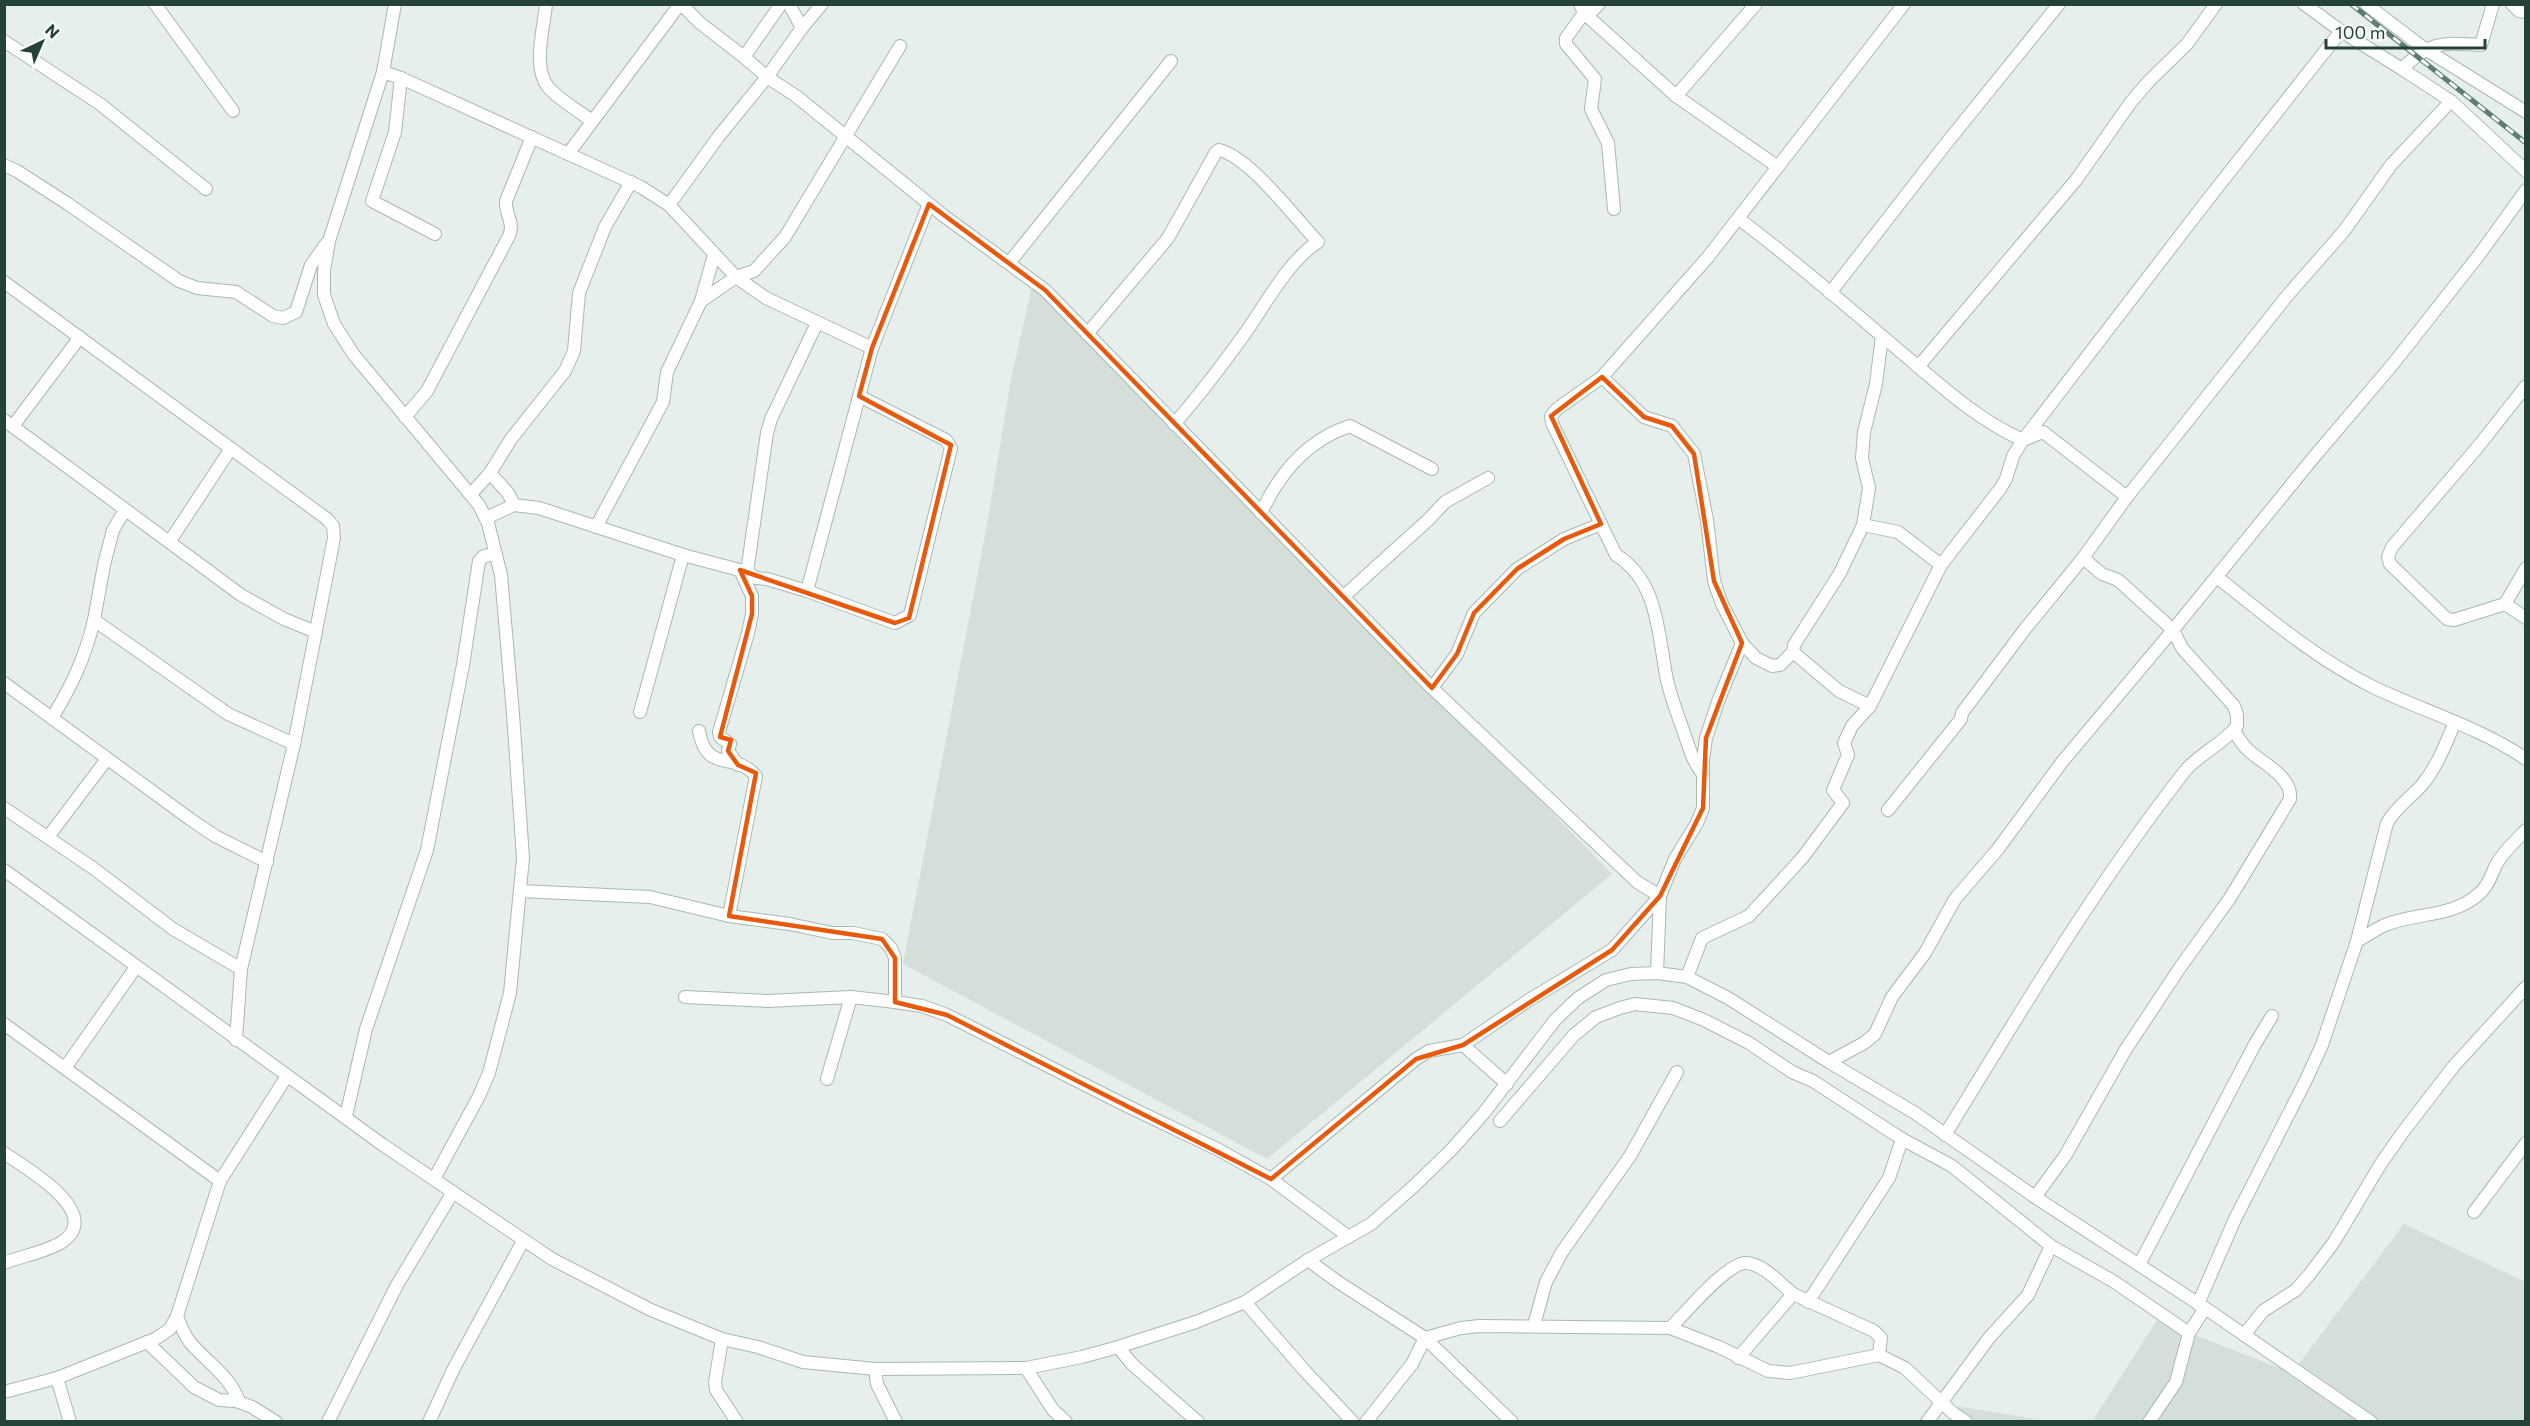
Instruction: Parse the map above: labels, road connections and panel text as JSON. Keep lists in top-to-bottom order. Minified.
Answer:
{"scale_bar":"100 m","north":"top right"}
